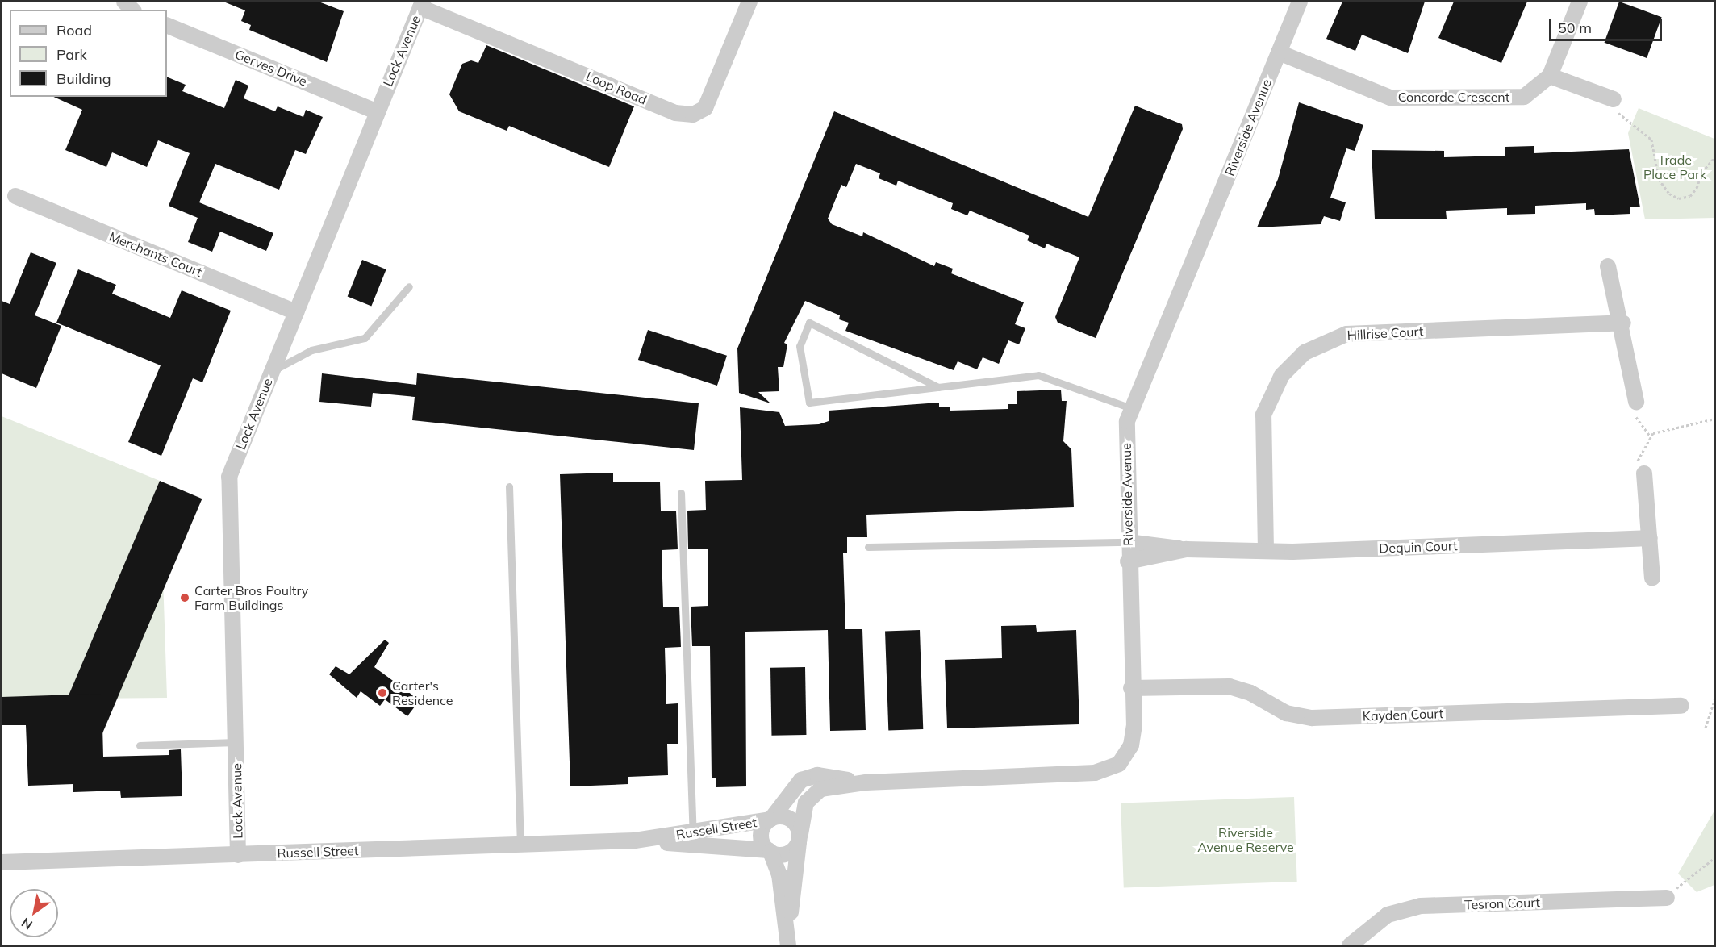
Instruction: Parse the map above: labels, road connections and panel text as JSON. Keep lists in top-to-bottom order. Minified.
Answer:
{"streets":{"street":["Lock Avenue","Gerves Drive","Loop Road","Concorde Crescent","Riverside Avenue","Merchants Court","Hillrise Court","Dequin Court","Kayden Court","Russell Street","Tesron Court"]},"crossings":[["Lock Avenue","Gerves Drive"],["Lock Avenue","Loop Road"],["Lock Avenue","Merchants Court"],["Lock Avenue","Russell Street"],["Concorde Crescent","Riverside Avenue"],["Riverside Avenue","Dequin Court"],["Riverside Avenue","Kayden Court"],["Riverside Avenue","Russell Street"],["Hillrise Court","Dequin Court"]],"parks":["Trade Place Park","Riverside Avenue Reserve"],"places":["Carter Bros Poultry Farm Buildings","Carter's Residence"],"legend":["Road","Park","Building"],"scale_bar":"50 m","north":"bottom left"}
